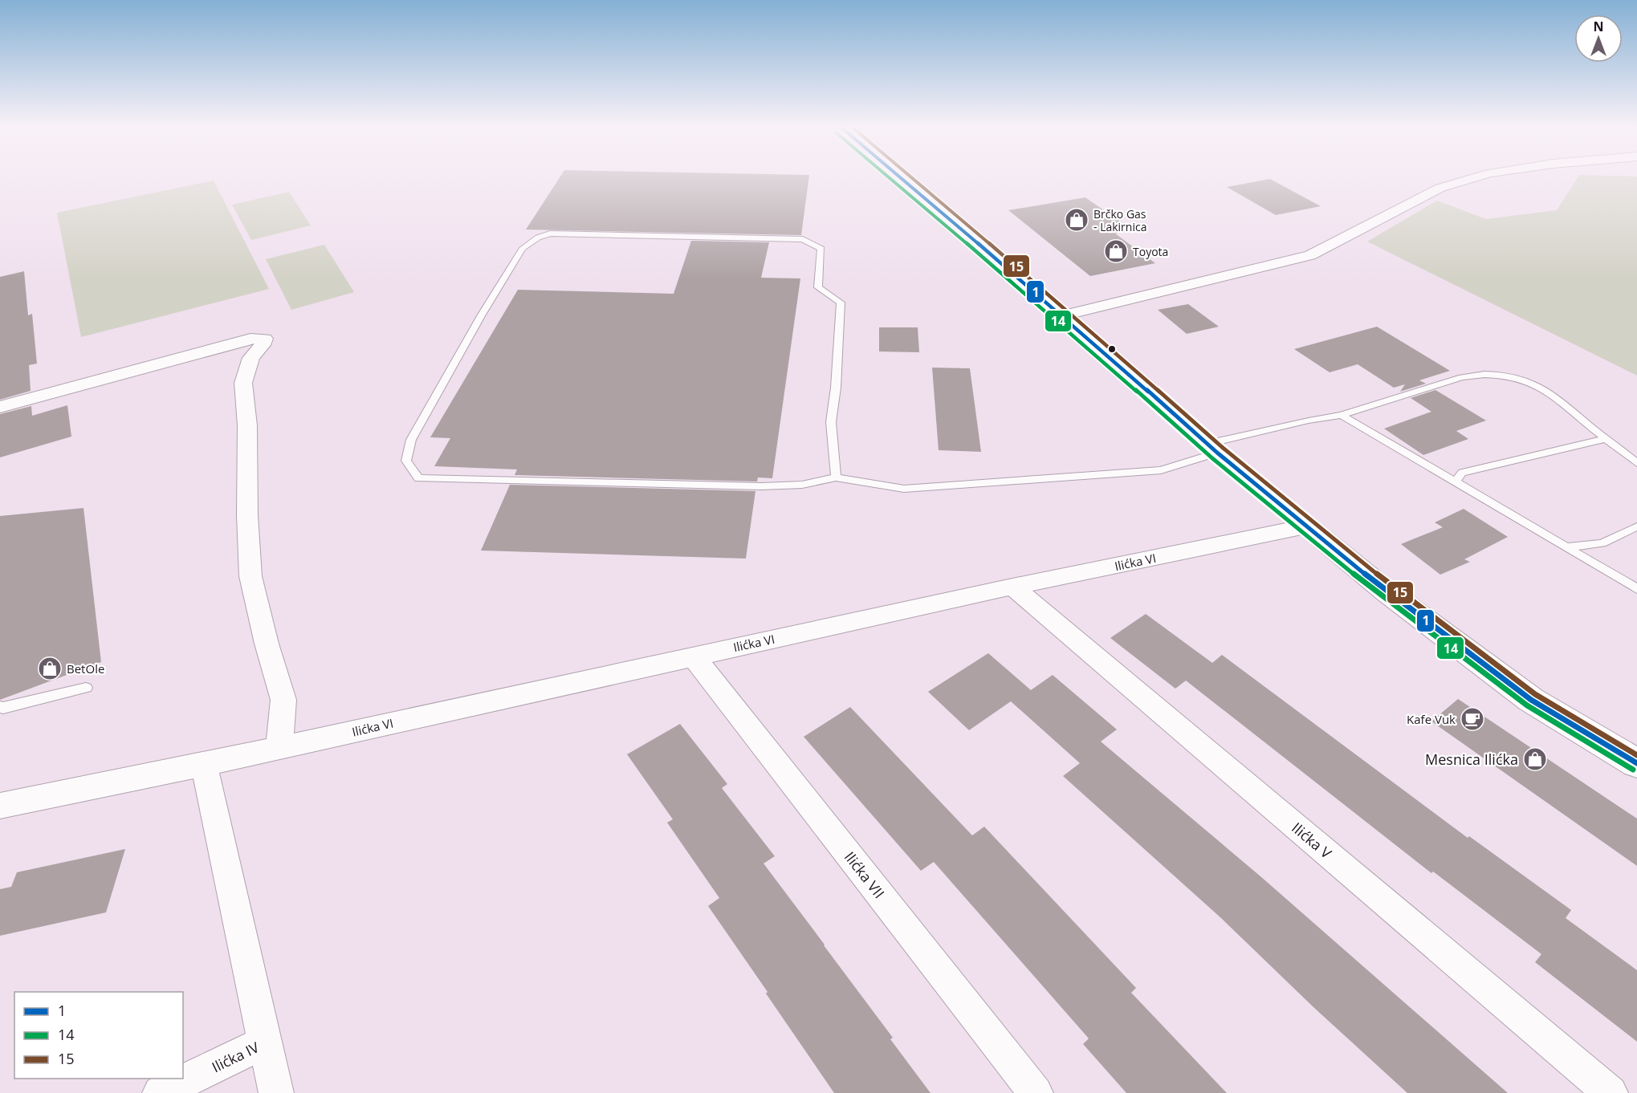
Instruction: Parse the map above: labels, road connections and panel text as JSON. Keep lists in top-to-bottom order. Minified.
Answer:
{"streets":{"street":["Ilićka VI","Ilićka V","Ilićka VII","Ilićka IV"]},"crossings":[["Ilićka VI","Ilićka V"],["Ilićka VI","Ilićka VII"]],"places":{"shop":["Brčko Gas - Lakirnica","Toyota","BetOle","Mesnica Ilićka"],"cafe":["Kafe Vuk"]},"lines":["transit line 1","transit line 14","transit line 15"],"legend":["1","14","15"],"north":"top"}
